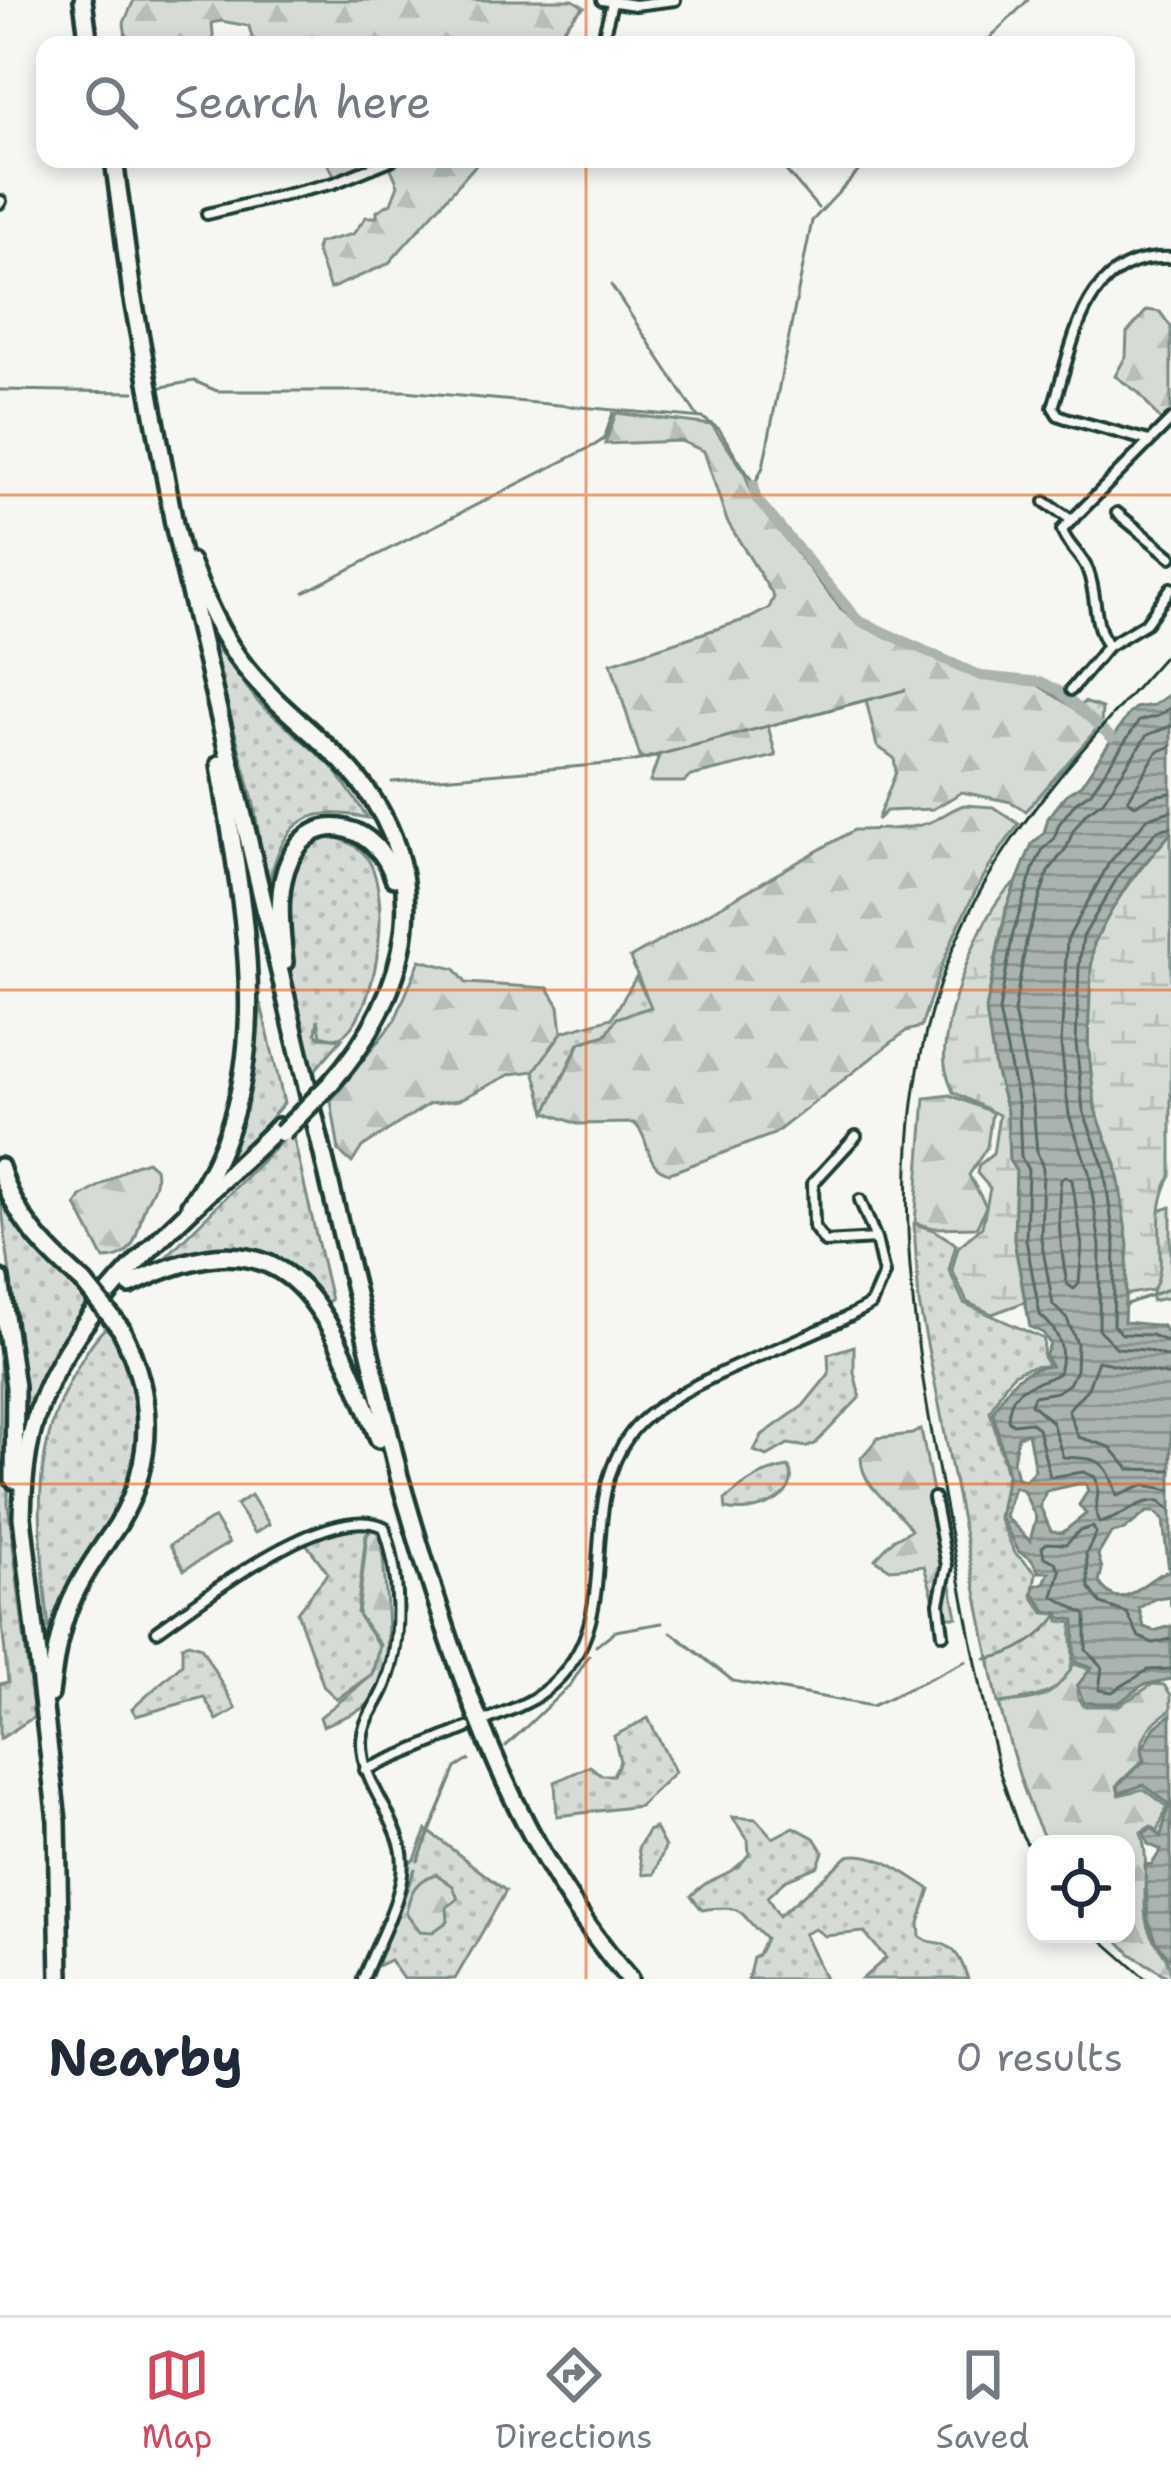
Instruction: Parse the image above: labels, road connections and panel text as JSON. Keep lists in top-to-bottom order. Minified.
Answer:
{"page":{"search":"Search here","heading":["Nearby","0 results"],"nav":["Map","Directions","Saved"]}}
